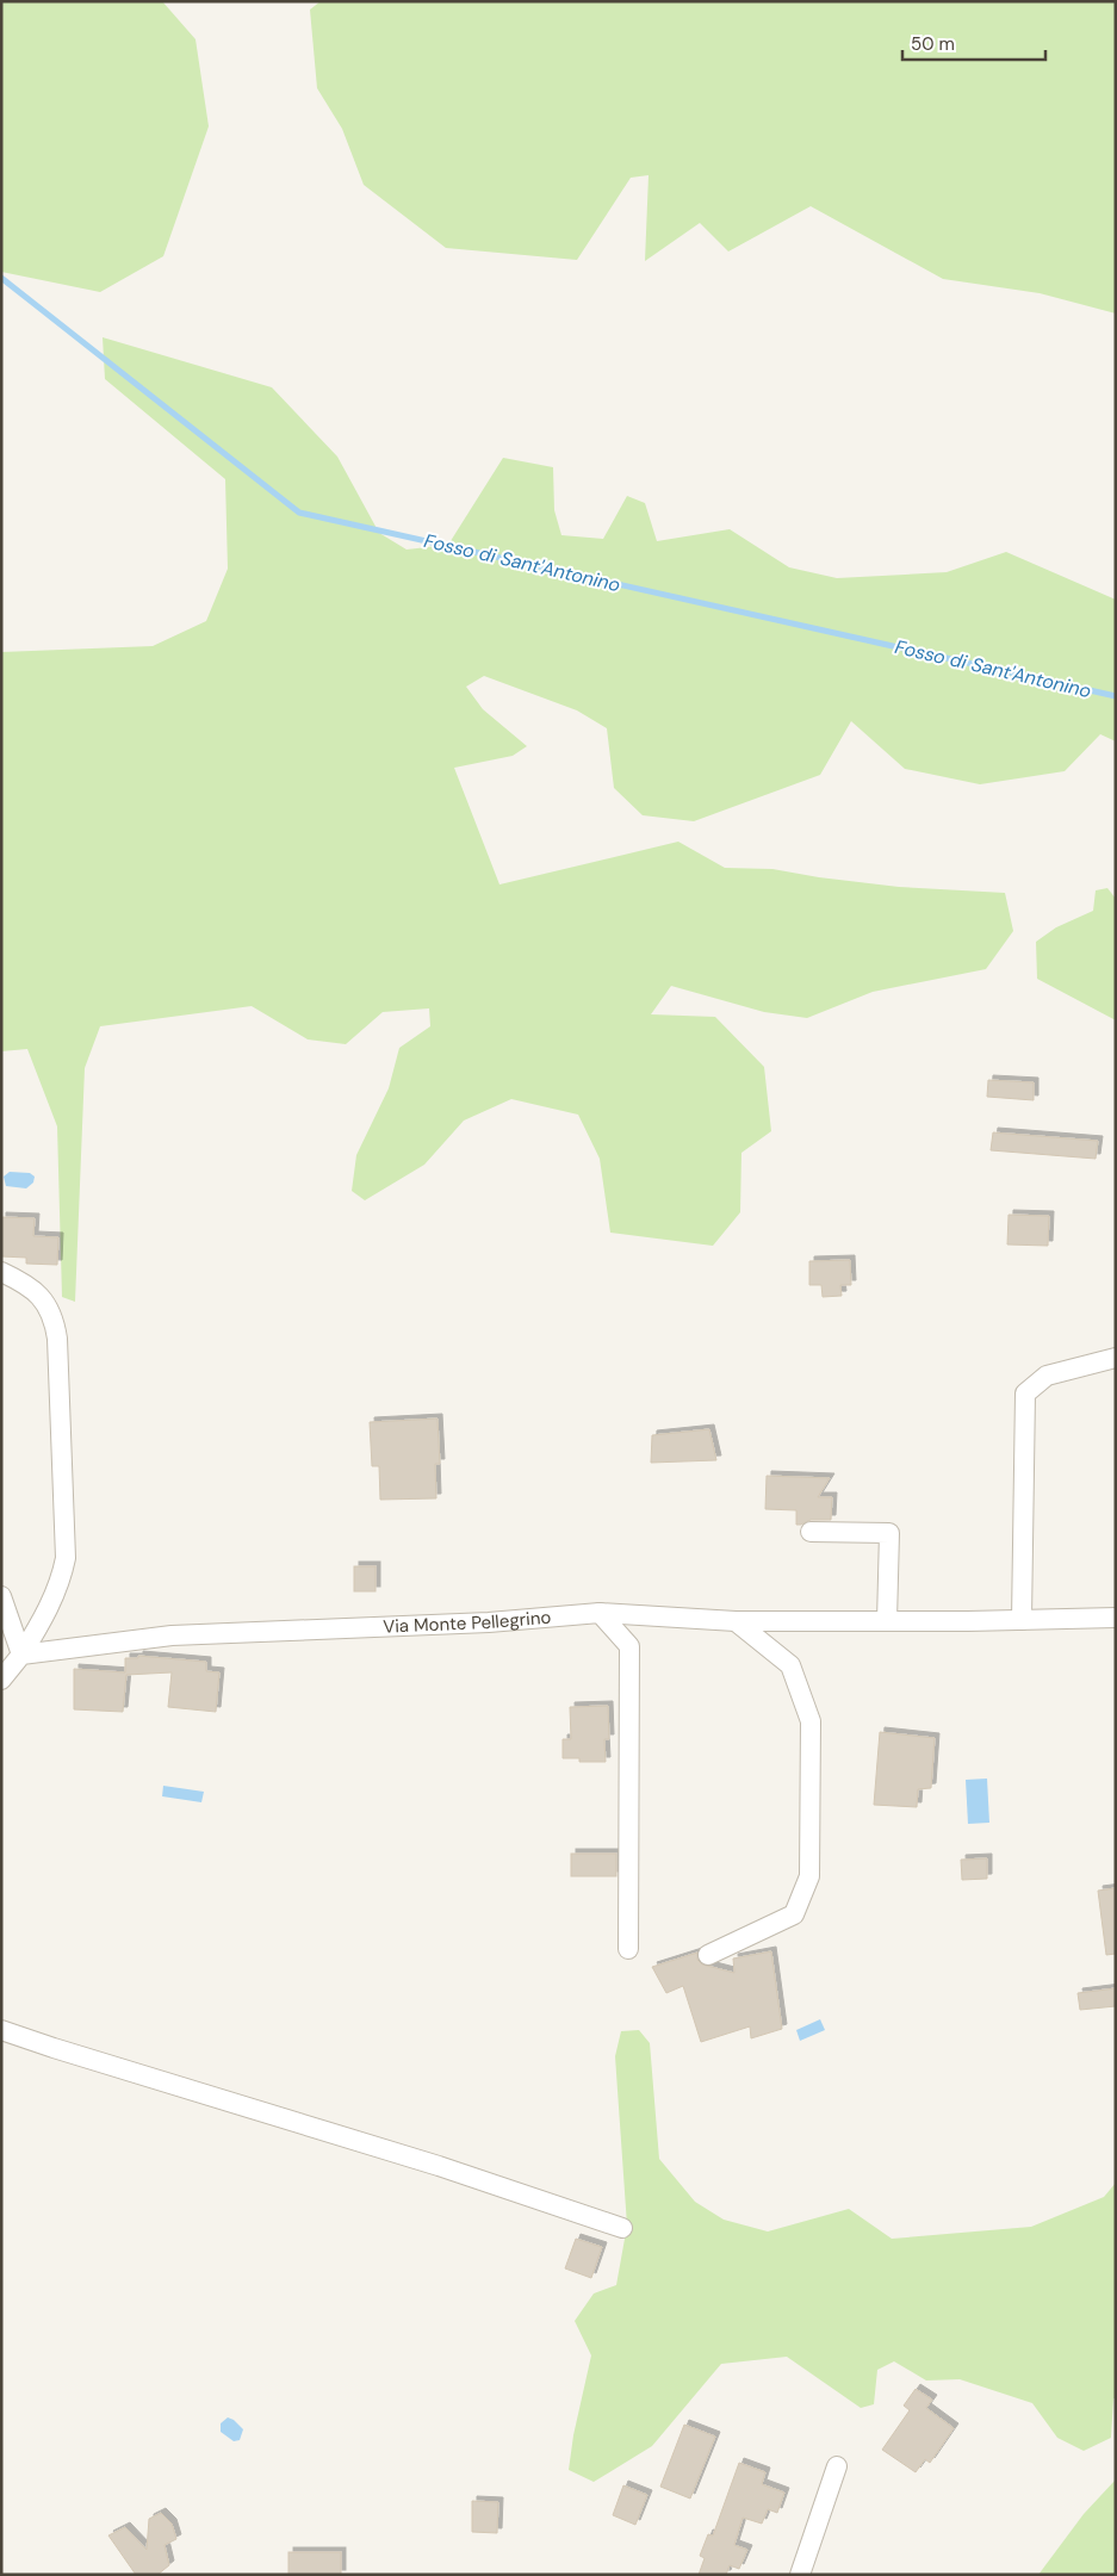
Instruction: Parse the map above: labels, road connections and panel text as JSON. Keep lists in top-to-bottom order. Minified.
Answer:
{"streets":{"street":["Via Monte Pellegrino"]},"water":["Fosso di Sant'Antonino"],"scale_bar":"50 m"}
